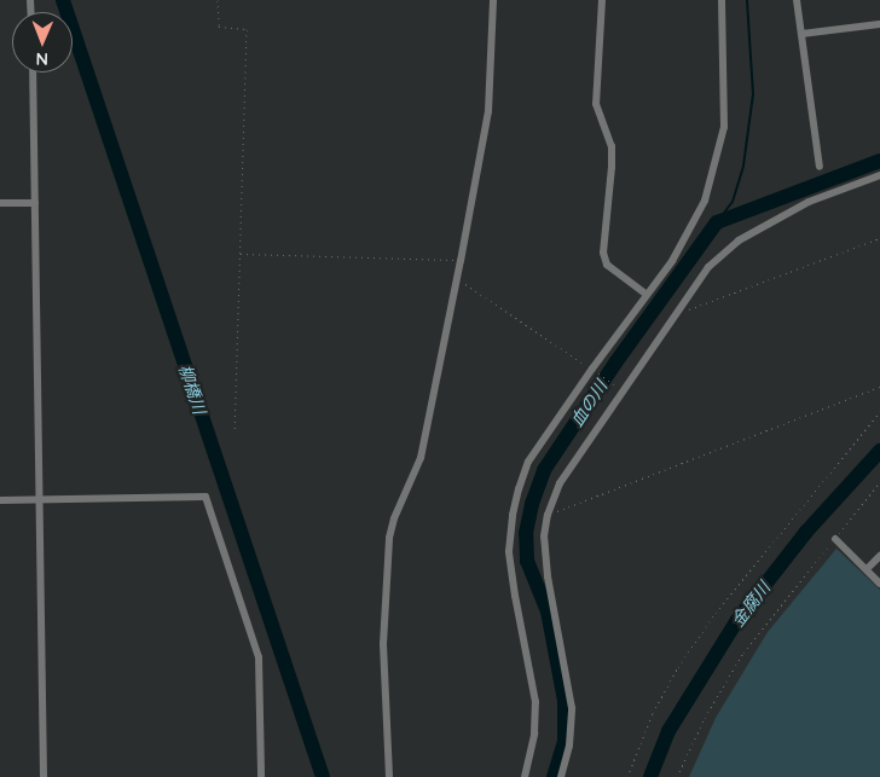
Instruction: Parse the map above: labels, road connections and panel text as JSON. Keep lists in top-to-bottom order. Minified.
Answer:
{"water":["柳橋川","血の川","金腐川"],"north":"bottom"}
